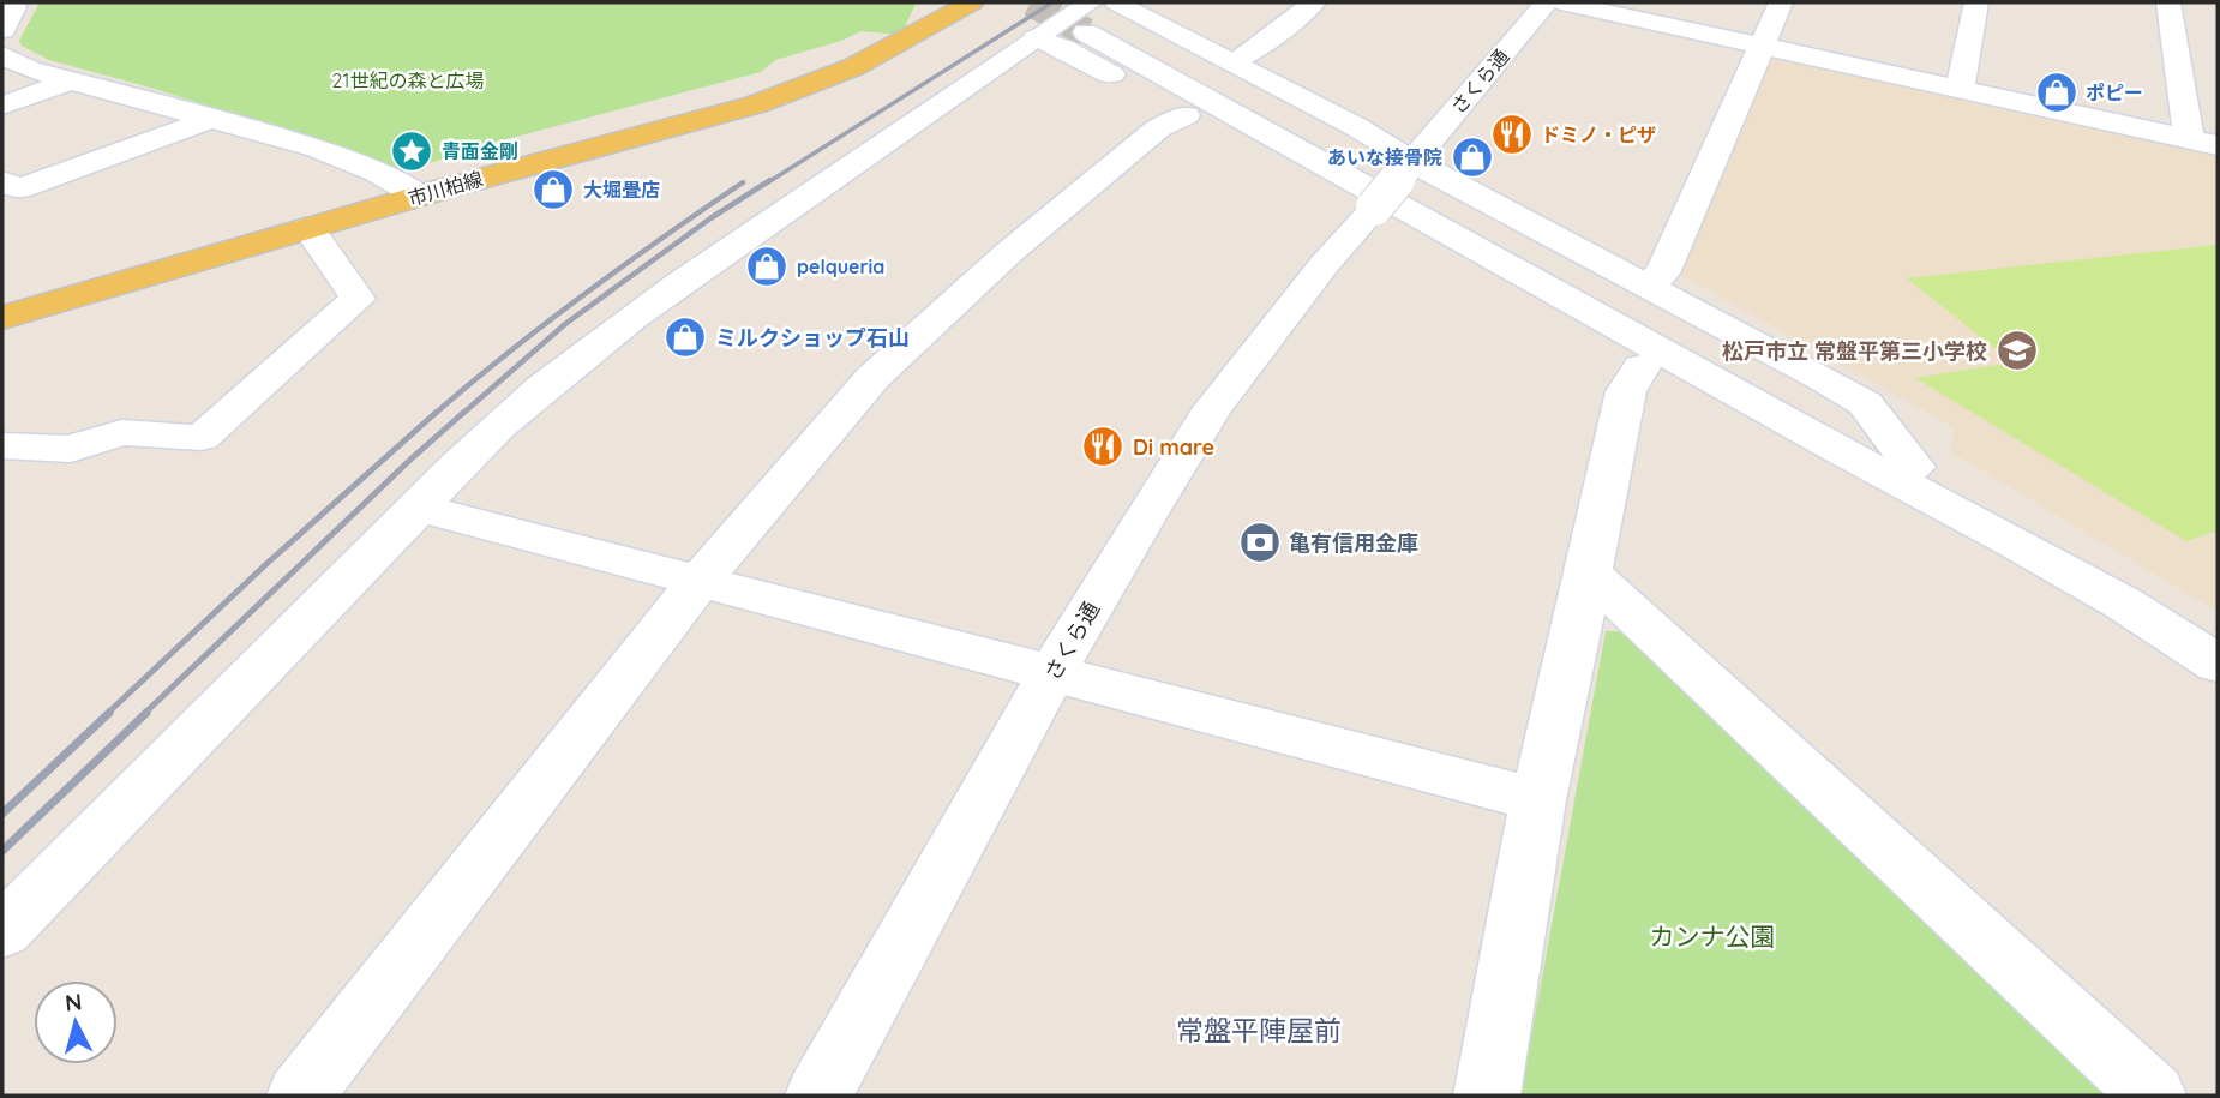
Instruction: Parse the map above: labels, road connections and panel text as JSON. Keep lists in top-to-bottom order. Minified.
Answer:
{"streets":{"main road":["市川柏線"],"street":["さくら通"]},"districts":["常盤平陣屋前"],"parks":["21世紀の森と広場","カンナ公園"],"places":{"shop":["ポピー","あいな接骨院","大堀畳店","pelqueria","ミルクショップ石山"],"restaurant":["ドミノ・ピザ","Di mare"],"place":["青面金剛"],"school or university":["松戸市立 常盤平第三小学校"],"bank":["亀有信用金庫"]},"north":"top"}
